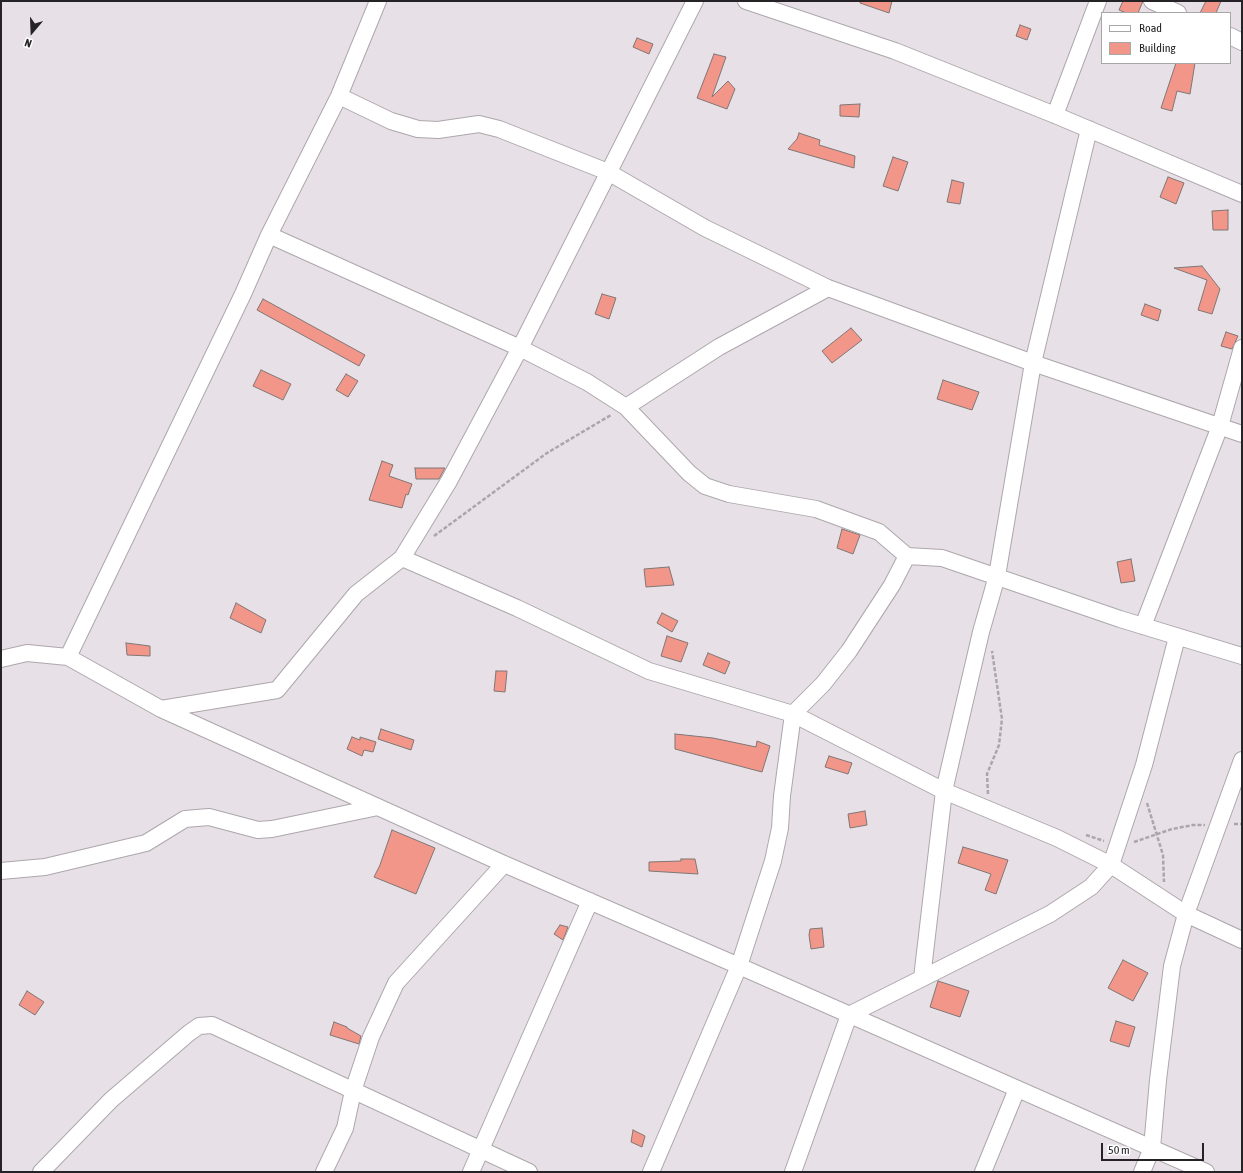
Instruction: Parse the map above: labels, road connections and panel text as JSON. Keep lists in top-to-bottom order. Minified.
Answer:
{"legend":["Road","Building"],"scale_bar":"50 m","north":"bottom"}
